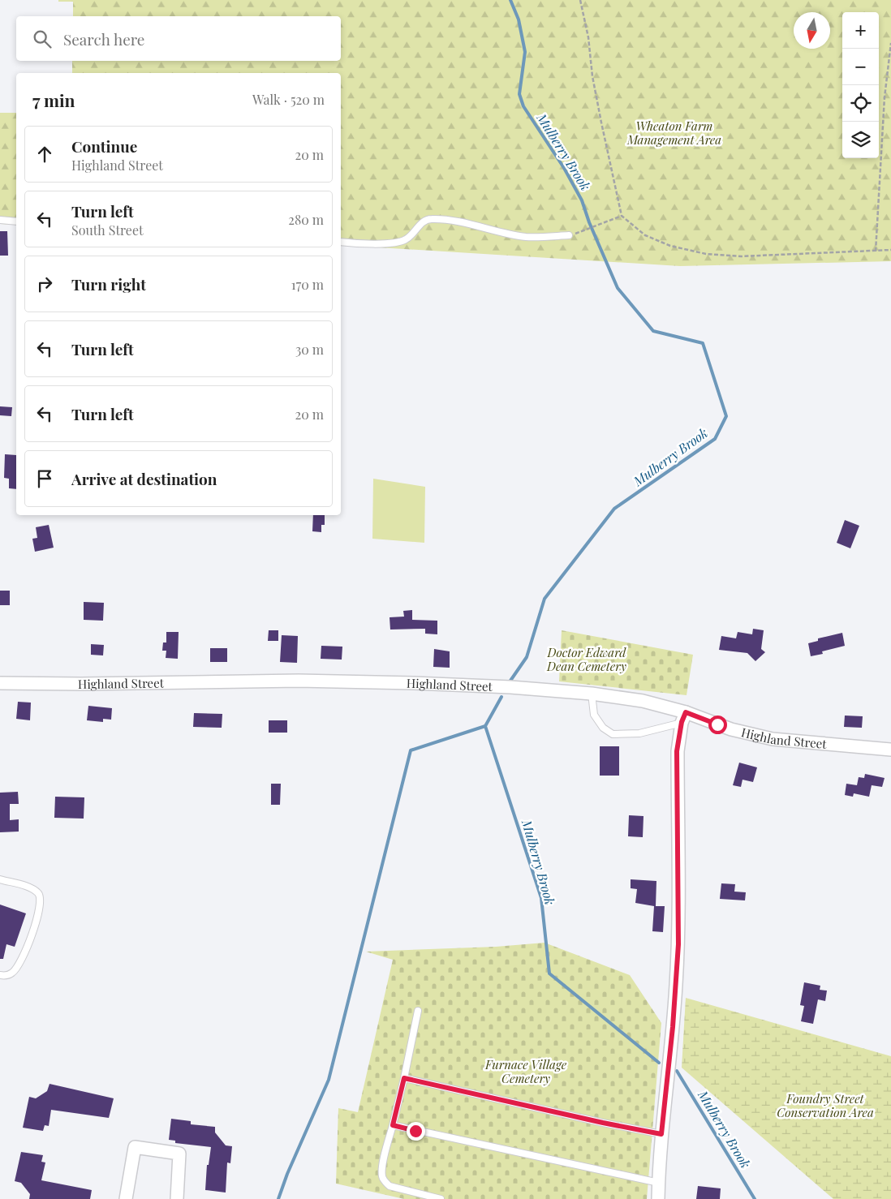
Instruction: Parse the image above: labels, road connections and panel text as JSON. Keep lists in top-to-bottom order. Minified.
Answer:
{"streets":{"street":["Highland Street"]},"water":["Mulberry Brook"],"parks":["Wheaton Farm Management Area","Doctor Edward Dean Cemetery","Furnace Village Cemetery","Foundry Street Conservation Area"],"north":"bottom","page":{"map_buttons":["+","−"],"search":"Search here","heading":["7 min","Walk · 520 m"],"list":[["Continue","Highland Street","20 m"],["Turn left","South Street","280 m"],["Turn right","170 m"],["Turn left","30 m"],["Turn left","20 m"],"Arrive at destination"]}}
